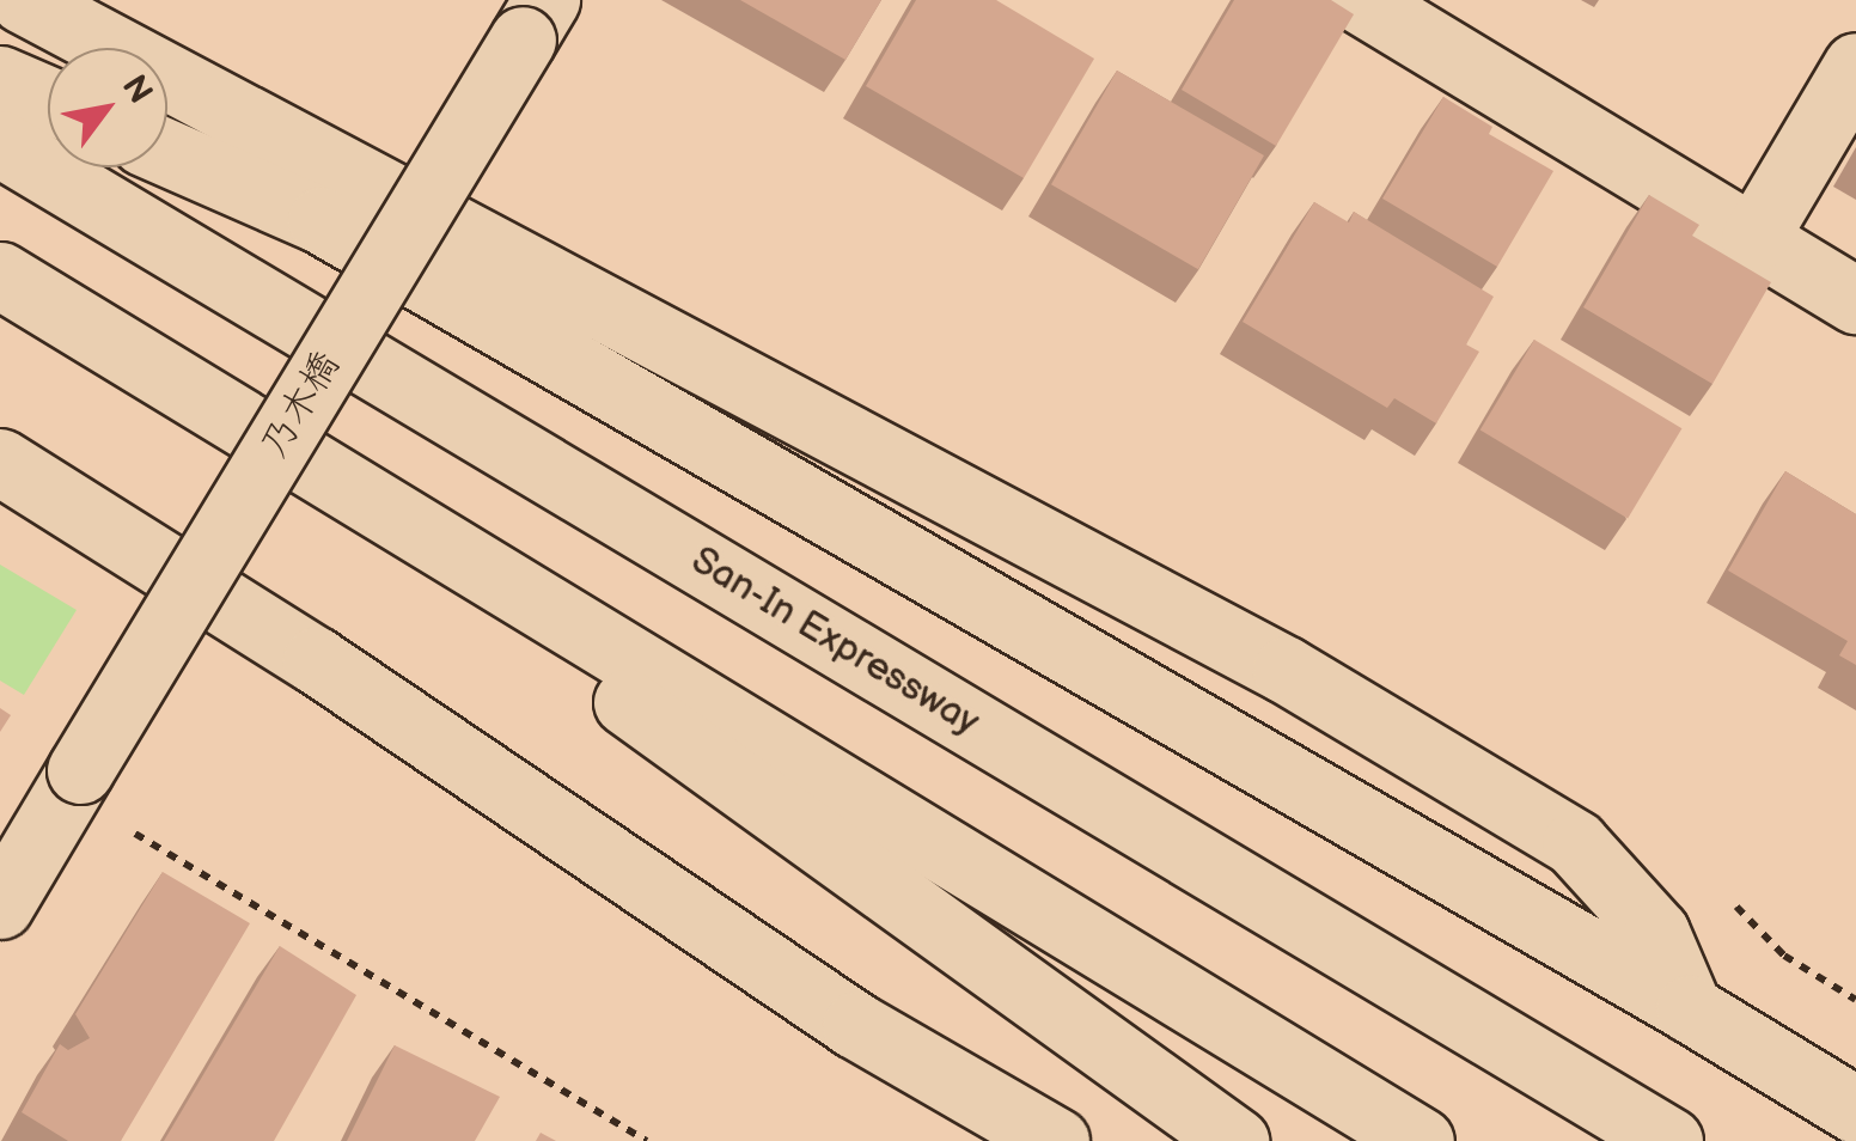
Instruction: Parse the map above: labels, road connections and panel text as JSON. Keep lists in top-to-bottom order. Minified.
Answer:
{"streets":{"main road":["乃木橋","San-In Expressway"]},"north":"top right"}
